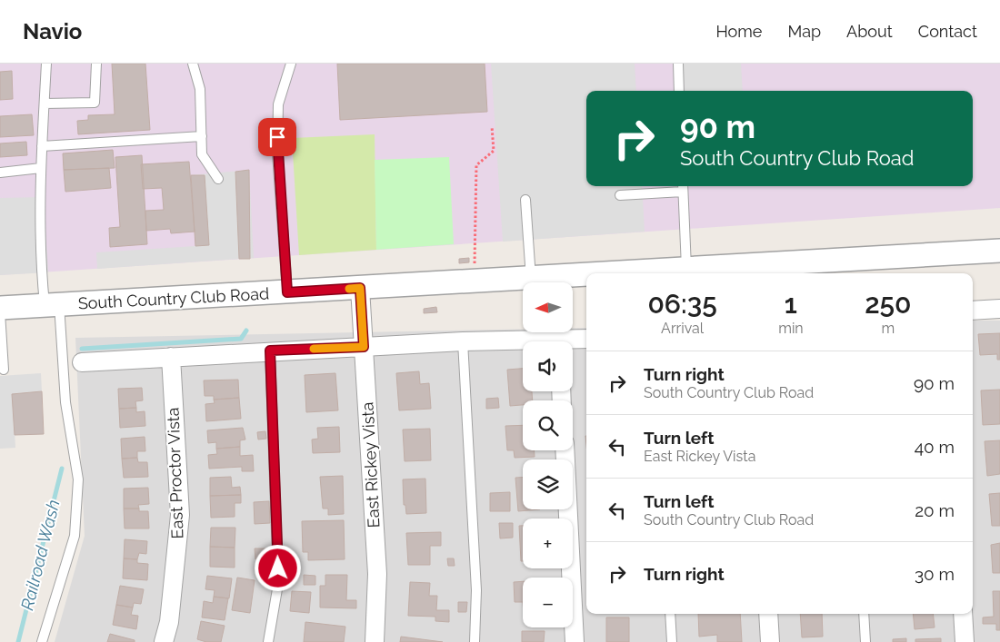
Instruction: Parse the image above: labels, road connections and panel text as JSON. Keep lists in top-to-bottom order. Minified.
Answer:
{"streets":{"street":["South Country Club Road","East Rickey Vista","East Proctor Vista"]},"crossings":[["South Country Club Road","East Rickey Vista"]],"water":["Railroad Wash"],"north":"left","page":{"header":"Navio","nav":["Home","Map","About","Contact"],"turn":["90 m","South Country Club Road"],"eta":["06:35","Arrival","1","min","250","m"],"map_buttons":["+","−"],"list":[{"name":"Turn right","note":"South Country Club Road","value":"90 m"},{"name":"Turn left","note":"East Rickey Vista","value":"40 m"},{"name":"Turn left","note":"South Country Club Road","value":"20 m"},{"name":"Turn right","value":"30 m"}]}}
